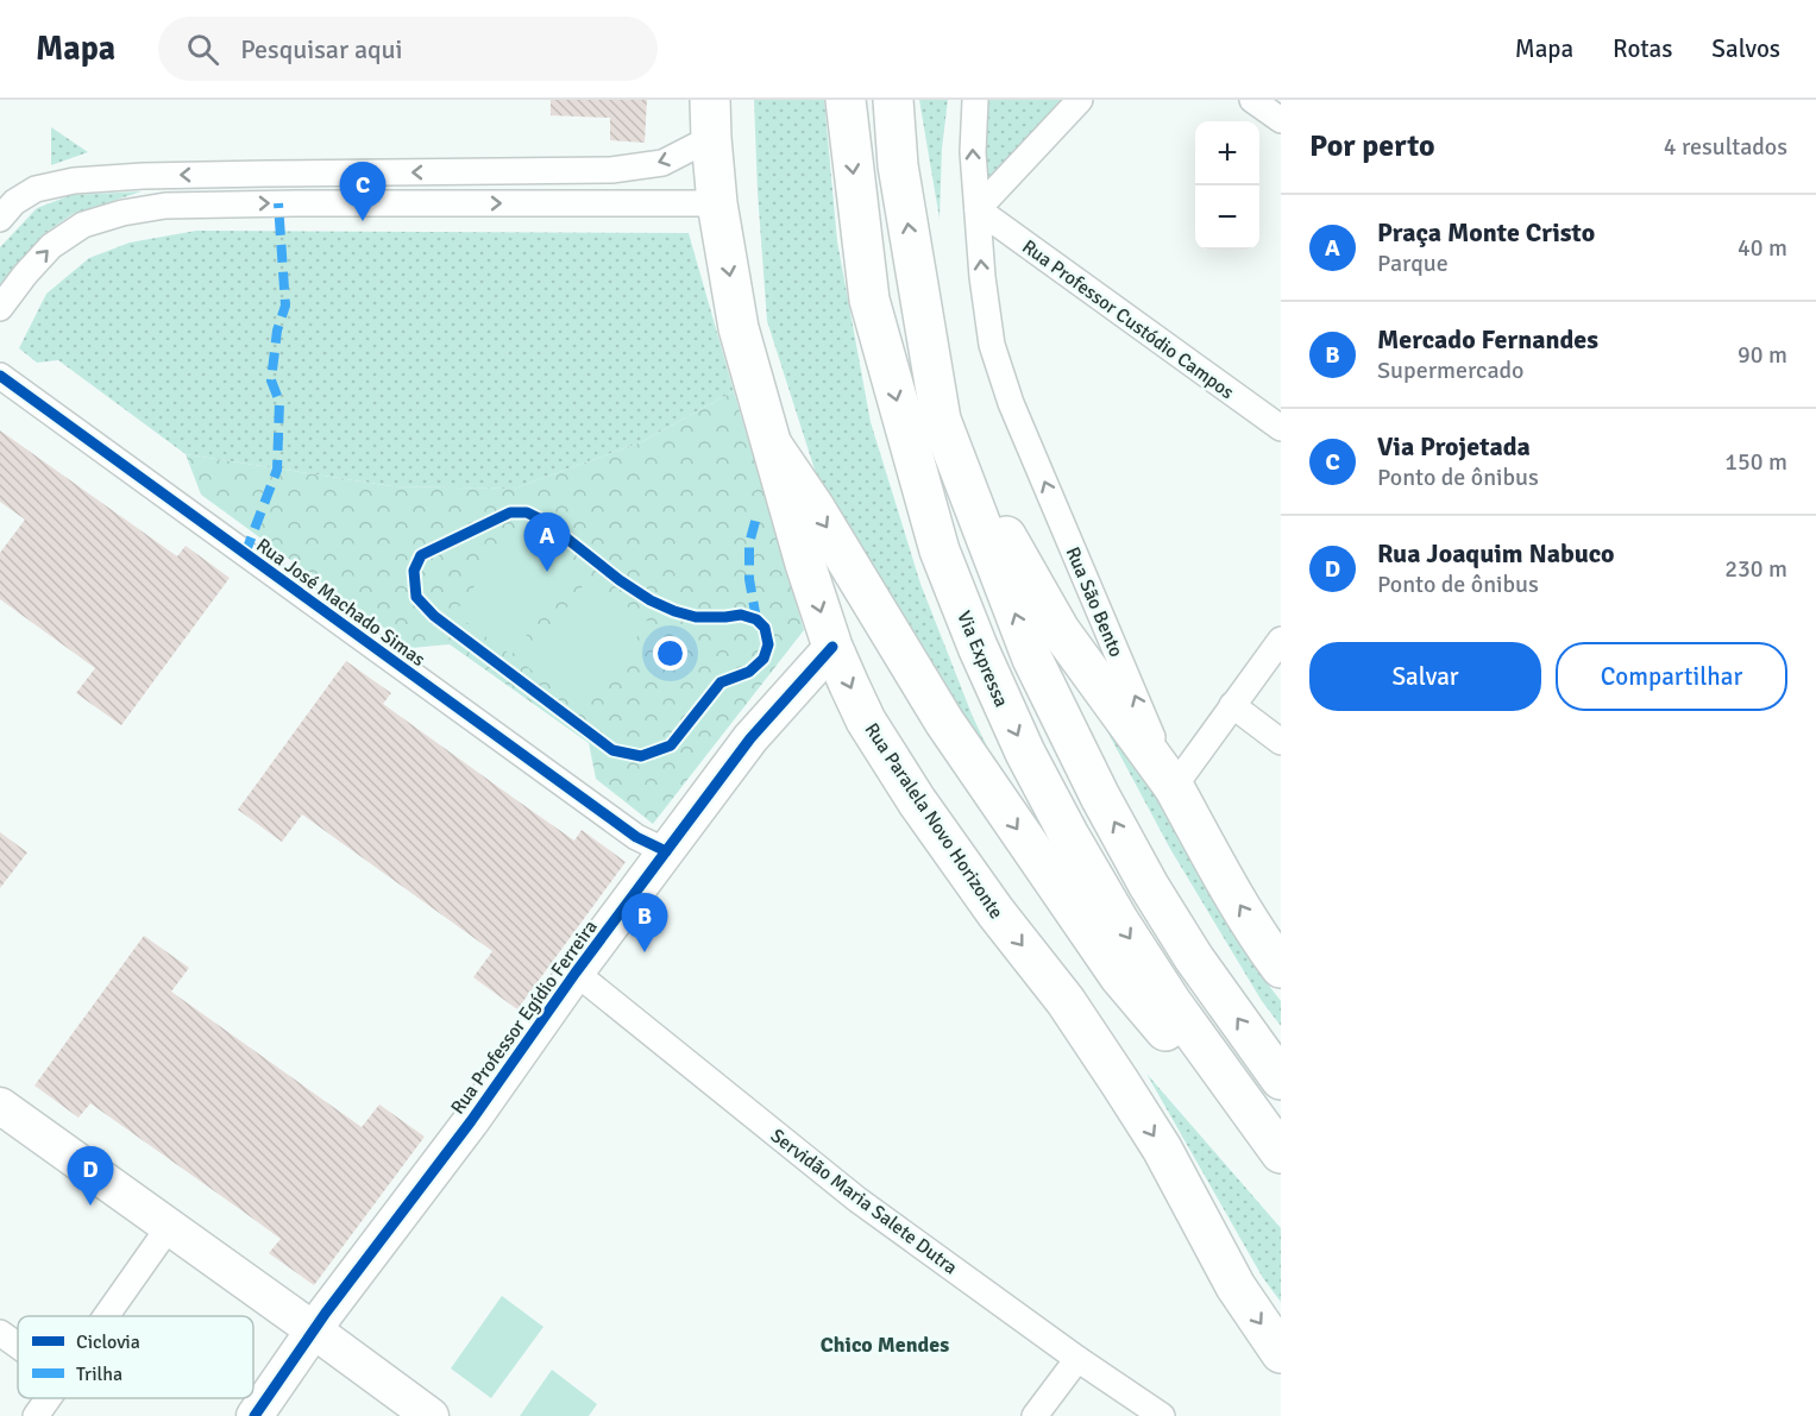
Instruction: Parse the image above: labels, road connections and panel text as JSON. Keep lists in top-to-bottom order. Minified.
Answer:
{"streets":{"main road":["Rua São Bento","Via Expressa","Rua Paralela Novo Horizonte"],"street":["Rua Professor Custódio Campos","Rua José Machado Simas","Rua Professor Egídio Ferreira","Servidão Maria Salete Dutra"]},"crossings":[["Rua Professor Custódio Campos","Rua São Bento"],["Rua José Machado Simas","Rua Professor Egídio Ferreira"],["Rua Paralela Novo Horizonte","Rua Professor Egídio Ferreira"],["Rua Professor Egídio Ferreira","Servidão Maria Salete Dutra"]],"one_way":["Rua São Bento"],"districts":["Chico Mendes"],"legend":["Ciclovia","Trilha"],"page":{"header":"Mapa","search":"Pesquisar aqui","nav":["Mapa","Rotas","Salvos"],"heading":["Por perto","4 resultados"],"map_buttons":["+","−"],"pins":["C","A","B","D"],"list":[{"mark":"A","name":"Praça Monte Cristo","note":"Parque","value":"40 m"},{"mark":"B","name":"Mercado Fernandes","note":"Supermercado","value":"90 m"},{"mark":"C","name":"Via Projetada","note":"Ponto de ônibus","value":"150 m"},{"mark":"D","name":"Rua Joaquim Nabuco","note":"Ponto de ônibus","value":"230 m"}],"buttons":["Salvar","Compartilhar"]}}
